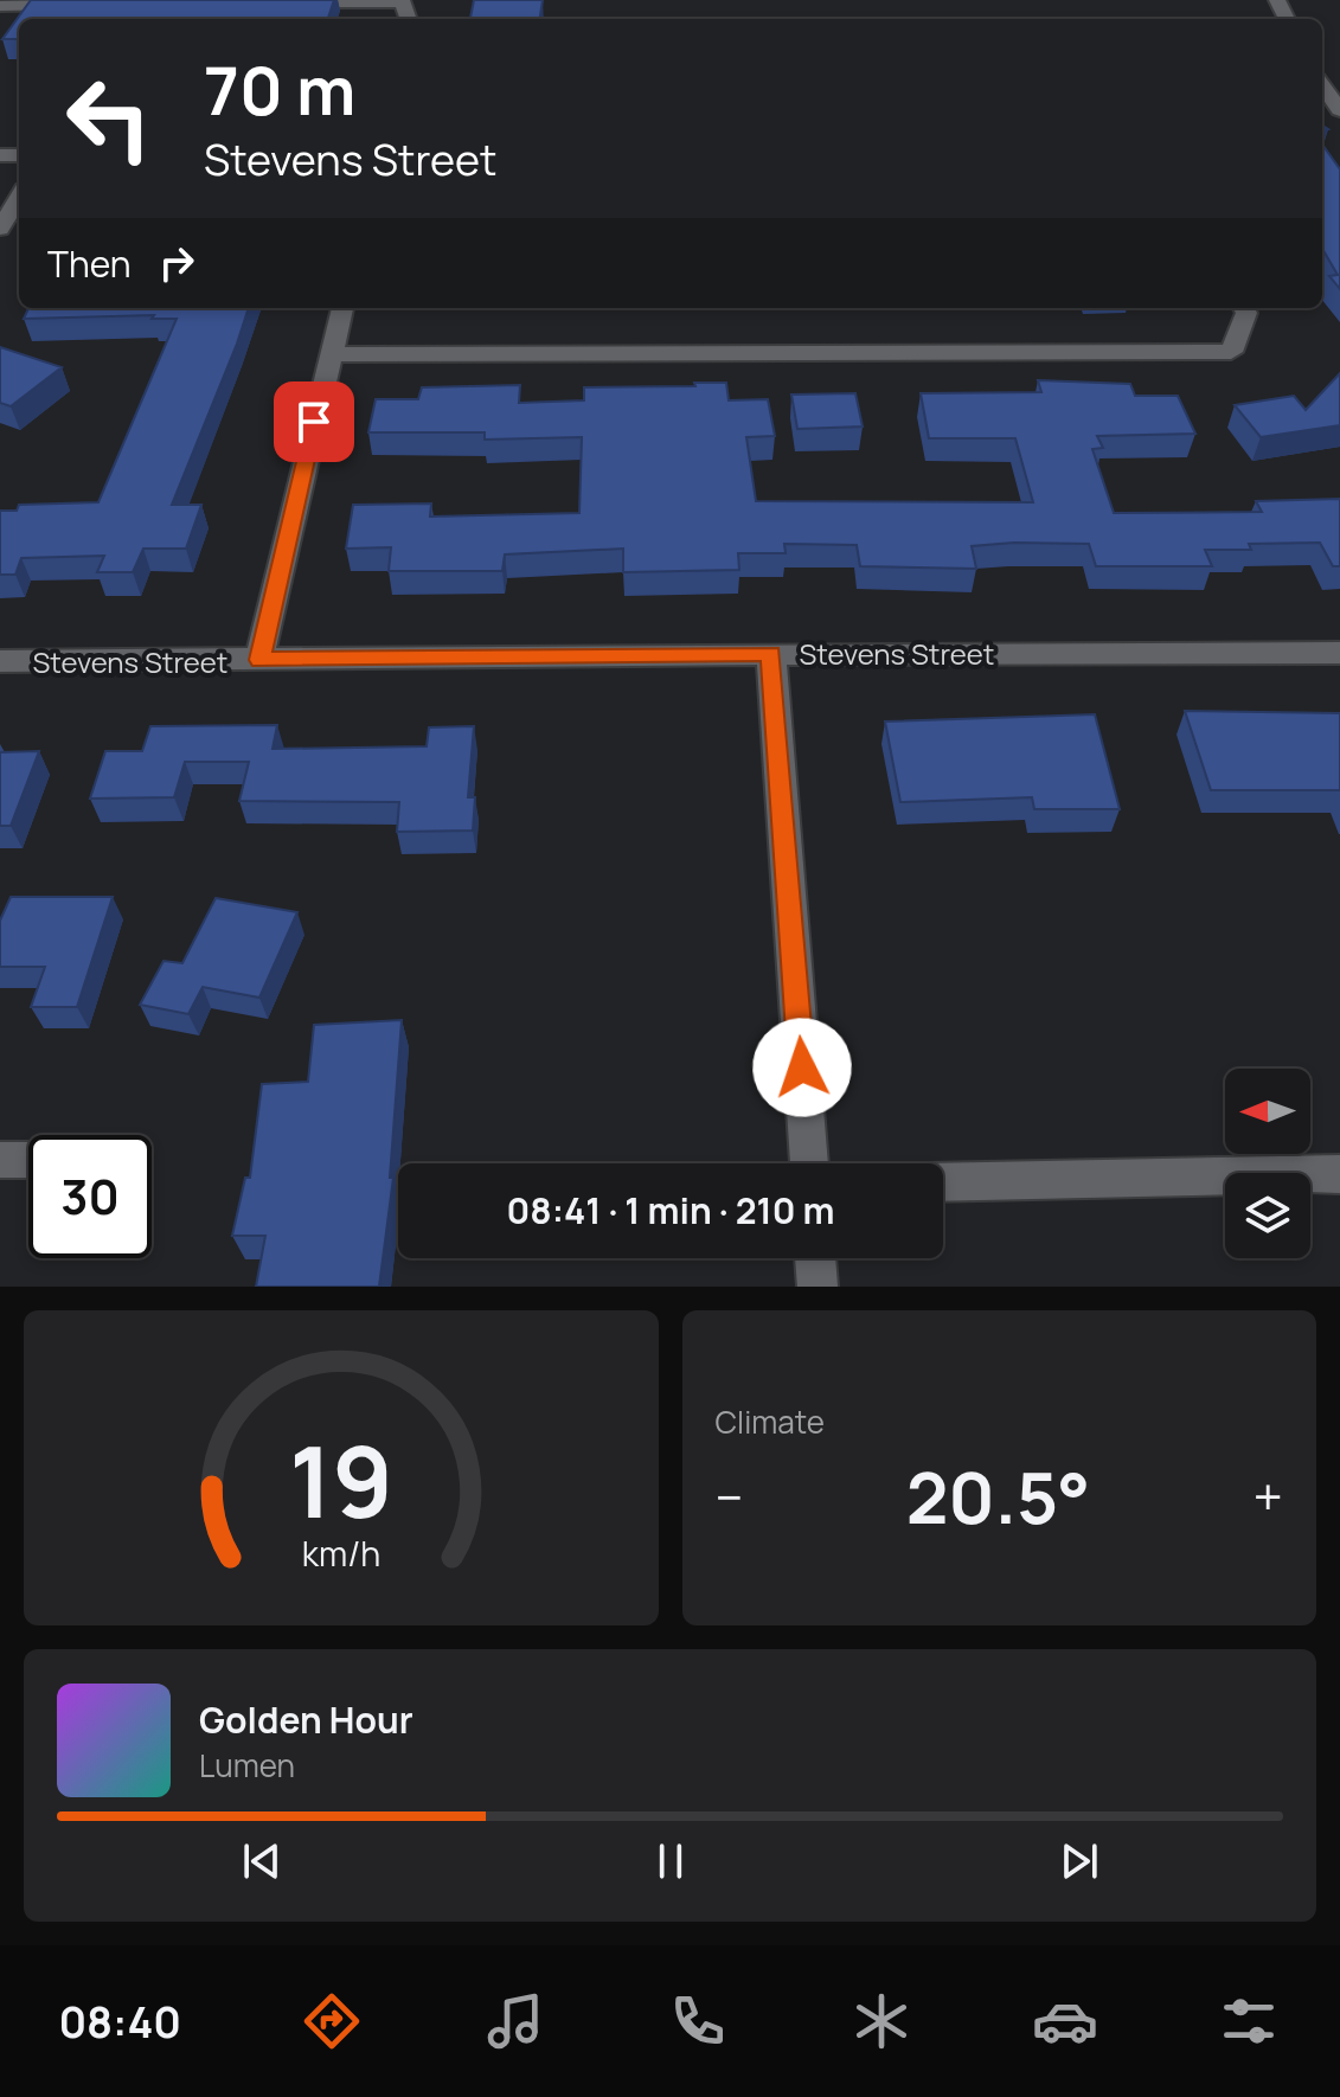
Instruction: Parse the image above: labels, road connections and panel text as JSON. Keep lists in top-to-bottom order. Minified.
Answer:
{"streets":{"street":["Stevens Street"]},"north":"left","page":{"turn":["70 m","Stevens Street"],"then":"Then","limit":"30","trip":"08:41 · 1 min · 210 m","tile":"Climate","heat":["−","20.5°","+"],"song":["Golden Hour","Lumen"],"tabs":"08:40","gauge":["19","km/h"]}}
